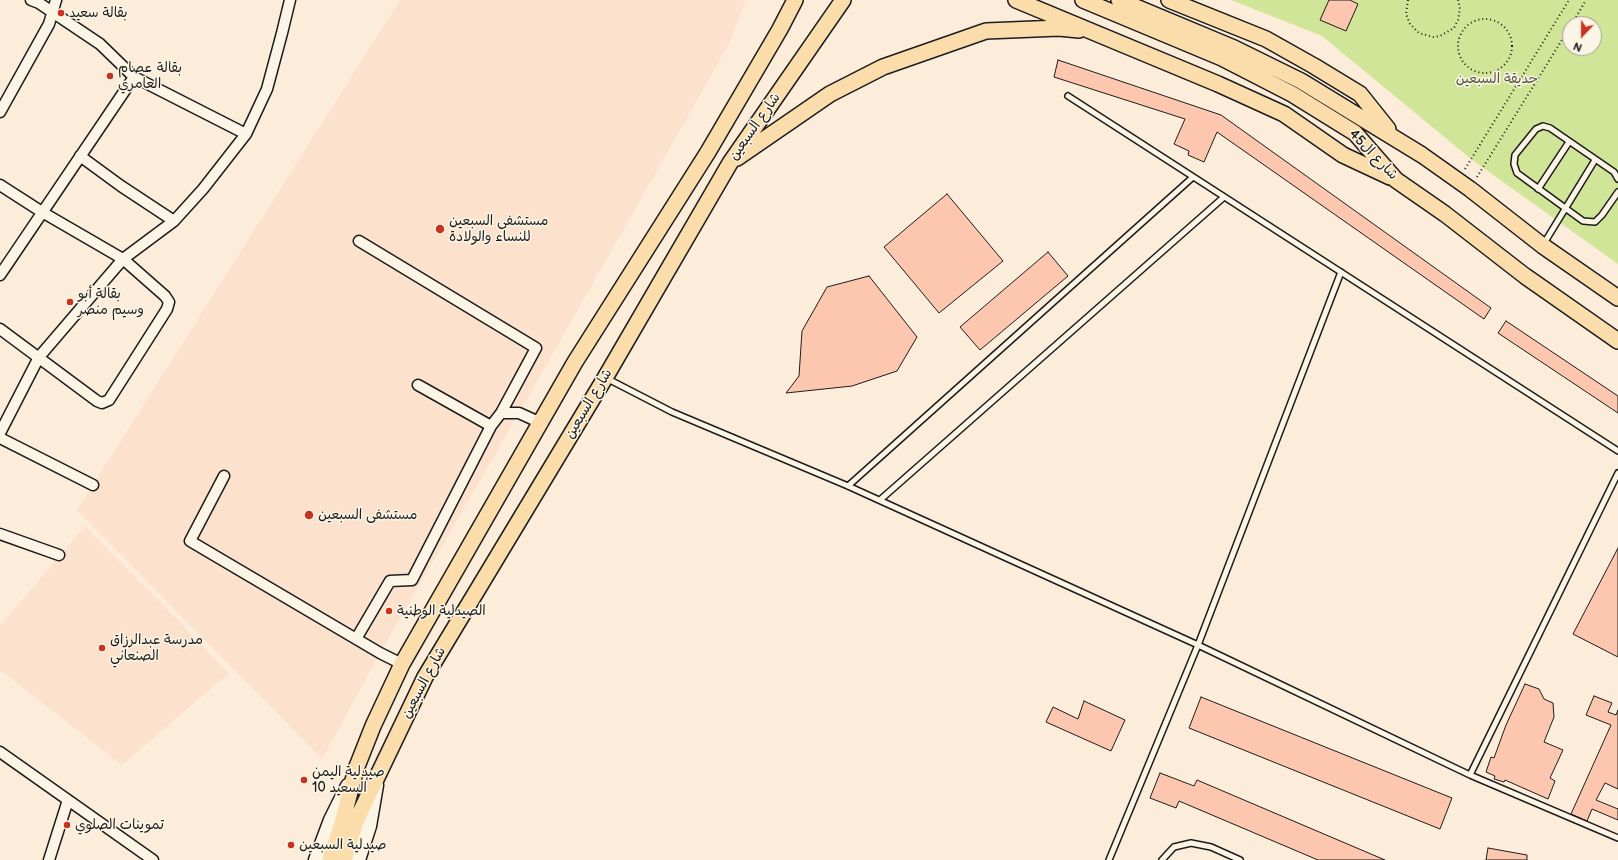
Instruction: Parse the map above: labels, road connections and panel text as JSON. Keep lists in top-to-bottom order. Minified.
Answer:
{"streets":{"main road":["شارع السبعين","شارع ال45"]},"parks":["حديقة السبعين"],"places":["بقالة سعيد","بقالة عصام العامري","مستشفى السبعين للنساء والولادة","بقالة أبو وسيم منصر","مستشفى السبعين","الصيدلية الوطنية","مدرسة عبدالرزاق الصنعاني","صيدلية اليمن السعيد 10","تموينات الصلوي","صيدلية السبعين"],"north":"bottom"}
